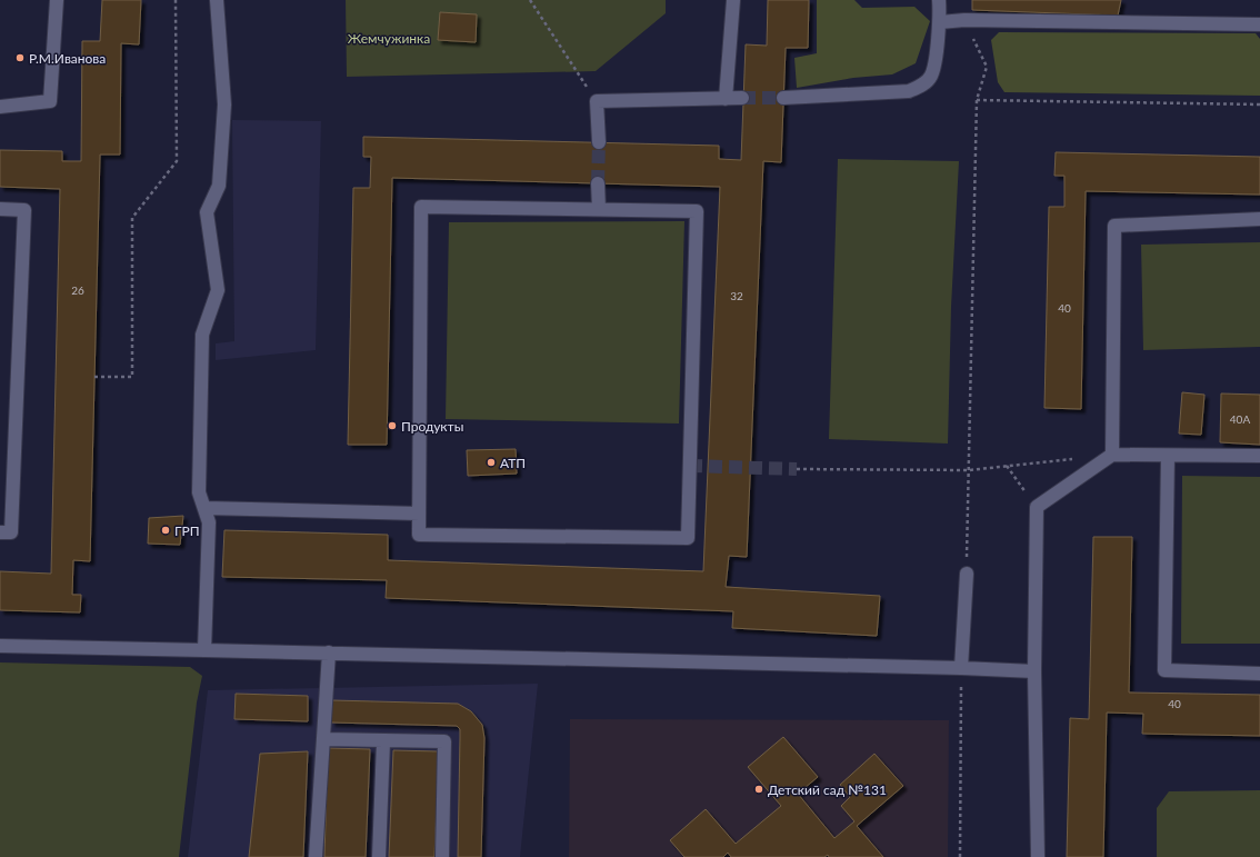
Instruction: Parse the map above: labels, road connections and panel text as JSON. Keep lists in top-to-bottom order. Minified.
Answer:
{"parks":["Жемчужинка"],"places":["Р.М.Иванова","Продукты","АТП","ГРП","Детский сад №131"],"house_numbers":["26","32","40","40А","40"]}
